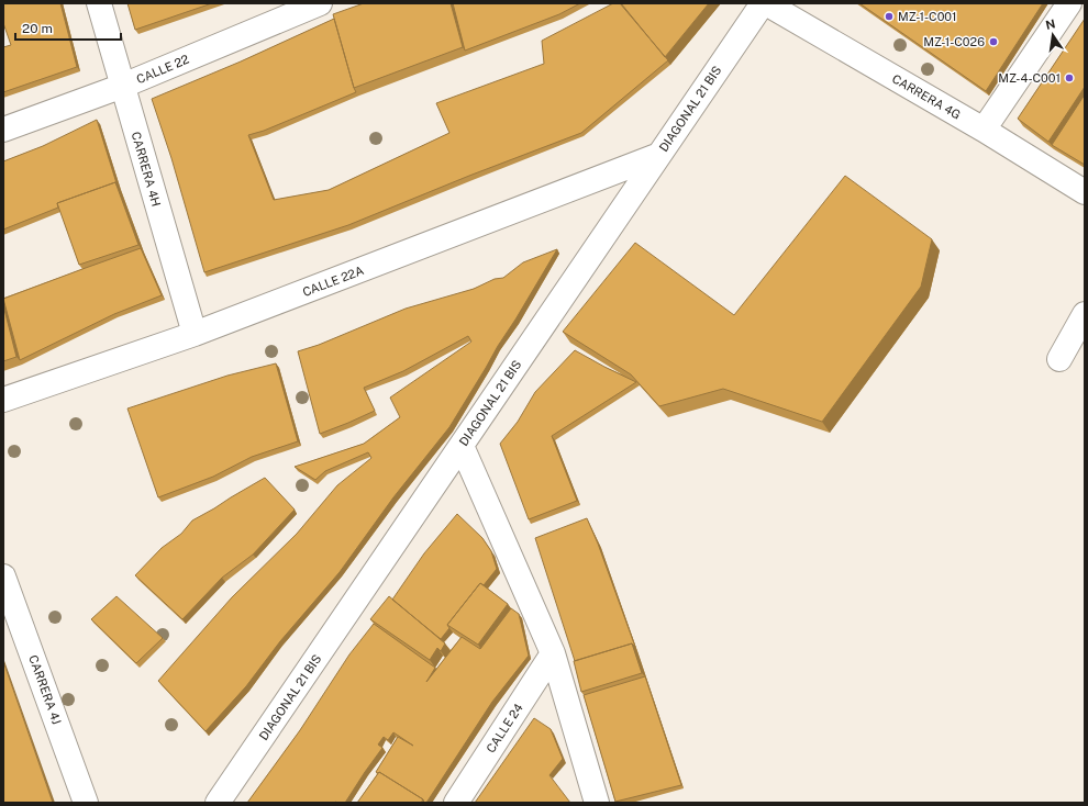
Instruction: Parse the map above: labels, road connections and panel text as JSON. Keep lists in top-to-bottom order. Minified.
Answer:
{"streets":{"street":["CALLE 22","CARRERA 4G","DIAGONAL 21 BIS","CARRERA 4H","CALLE 22A","CARRERA 4J","CALLE 24"]},"crossings":[["CALLE 22","CARRERA 4H"],["CARRERA 4G","DIAGONAL 21 BIS"],["DIAGONAL 21 BIS","CALLE 22A"],["CARRERA 4H","CALLE 22A"]],"places":["MZ-1-C001","MZ-1-C026","MZ-4-C001"],"scale_bar":"20 m","north":"top"}
